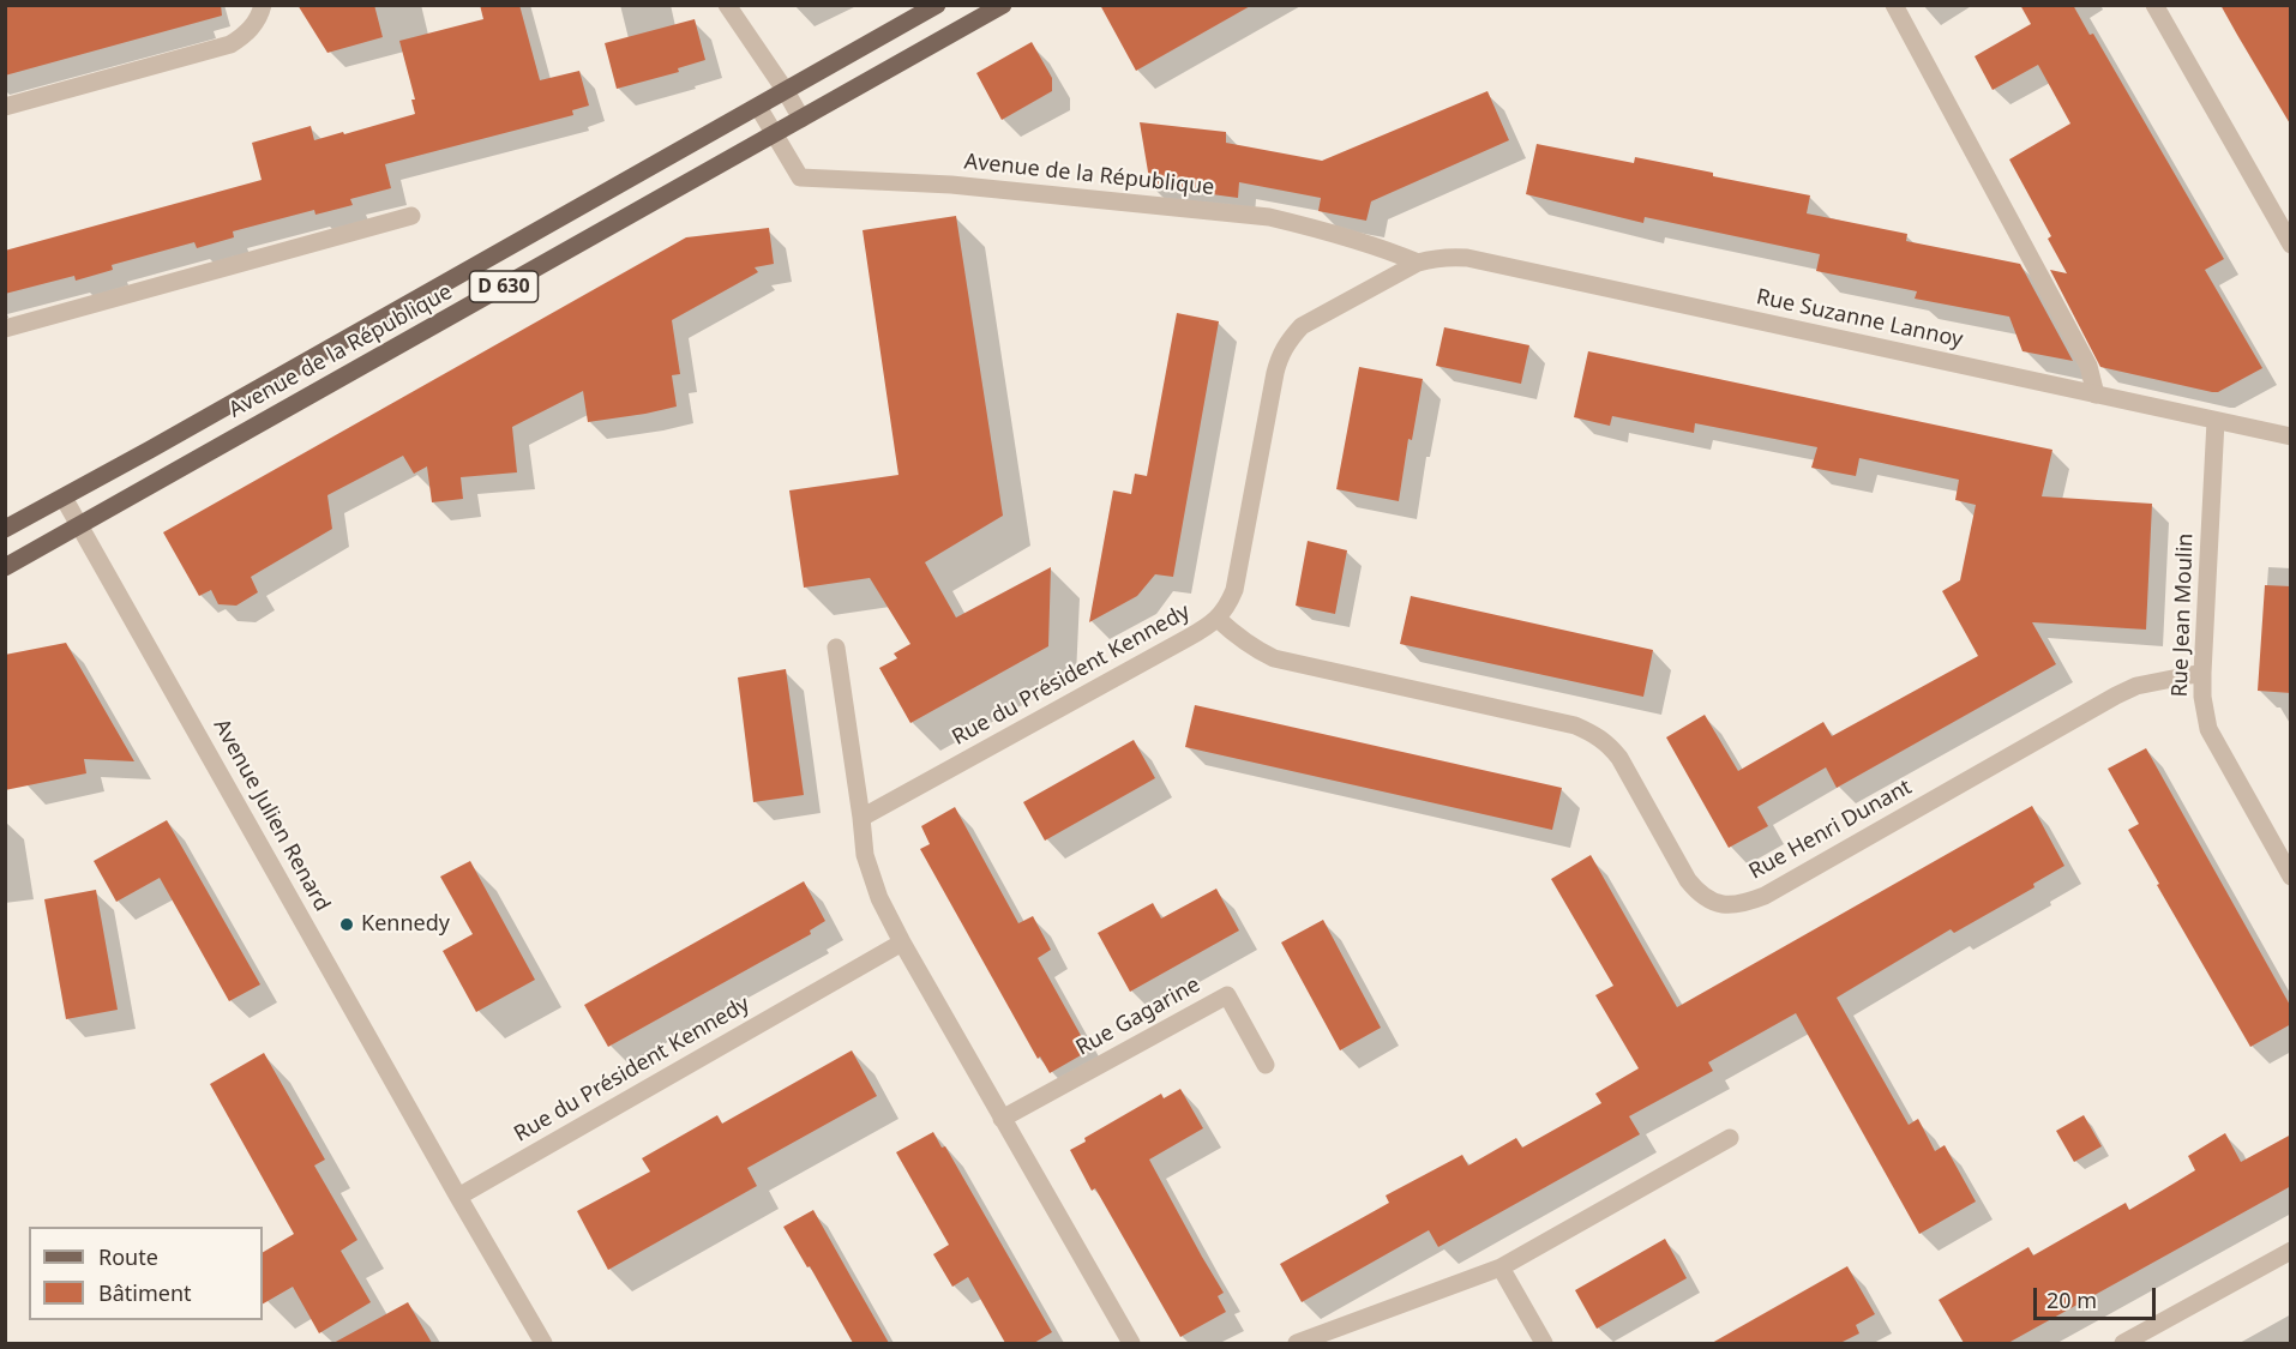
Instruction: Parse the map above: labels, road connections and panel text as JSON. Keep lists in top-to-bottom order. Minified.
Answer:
{"streets":{"main road":["Avenue de la République","D 630"],"street":["Rue Suzanne Lannoy","Rue Jean Moulin","Rue du Président Kennedy","Avenue Julien Renard","Rue Henri Dunant","Rue Gagarine"]},"crossings":[["Avenue de la République","Rue Suzanne Lannoy"],["Avenue de la République","Rue du Président Kennedy"],["Avenue de la République","Avenue Julien Renard"],["Rue Suzanne Lannoy","Rue Jean Moulin"],["Rue Suzanne Lannoy","Rue du Président Kennedy"],["Rue Jean Moulin","Rue Henri Dunant"],["Rue du Président Kennedy","Avenue Julien Renard"],["Rue du Président Kennedy","Rue Henri Dunant"]],"places":["Kennedy"],"legend":["Route","Bâtiment"],"scale_bar":"20 m"}
